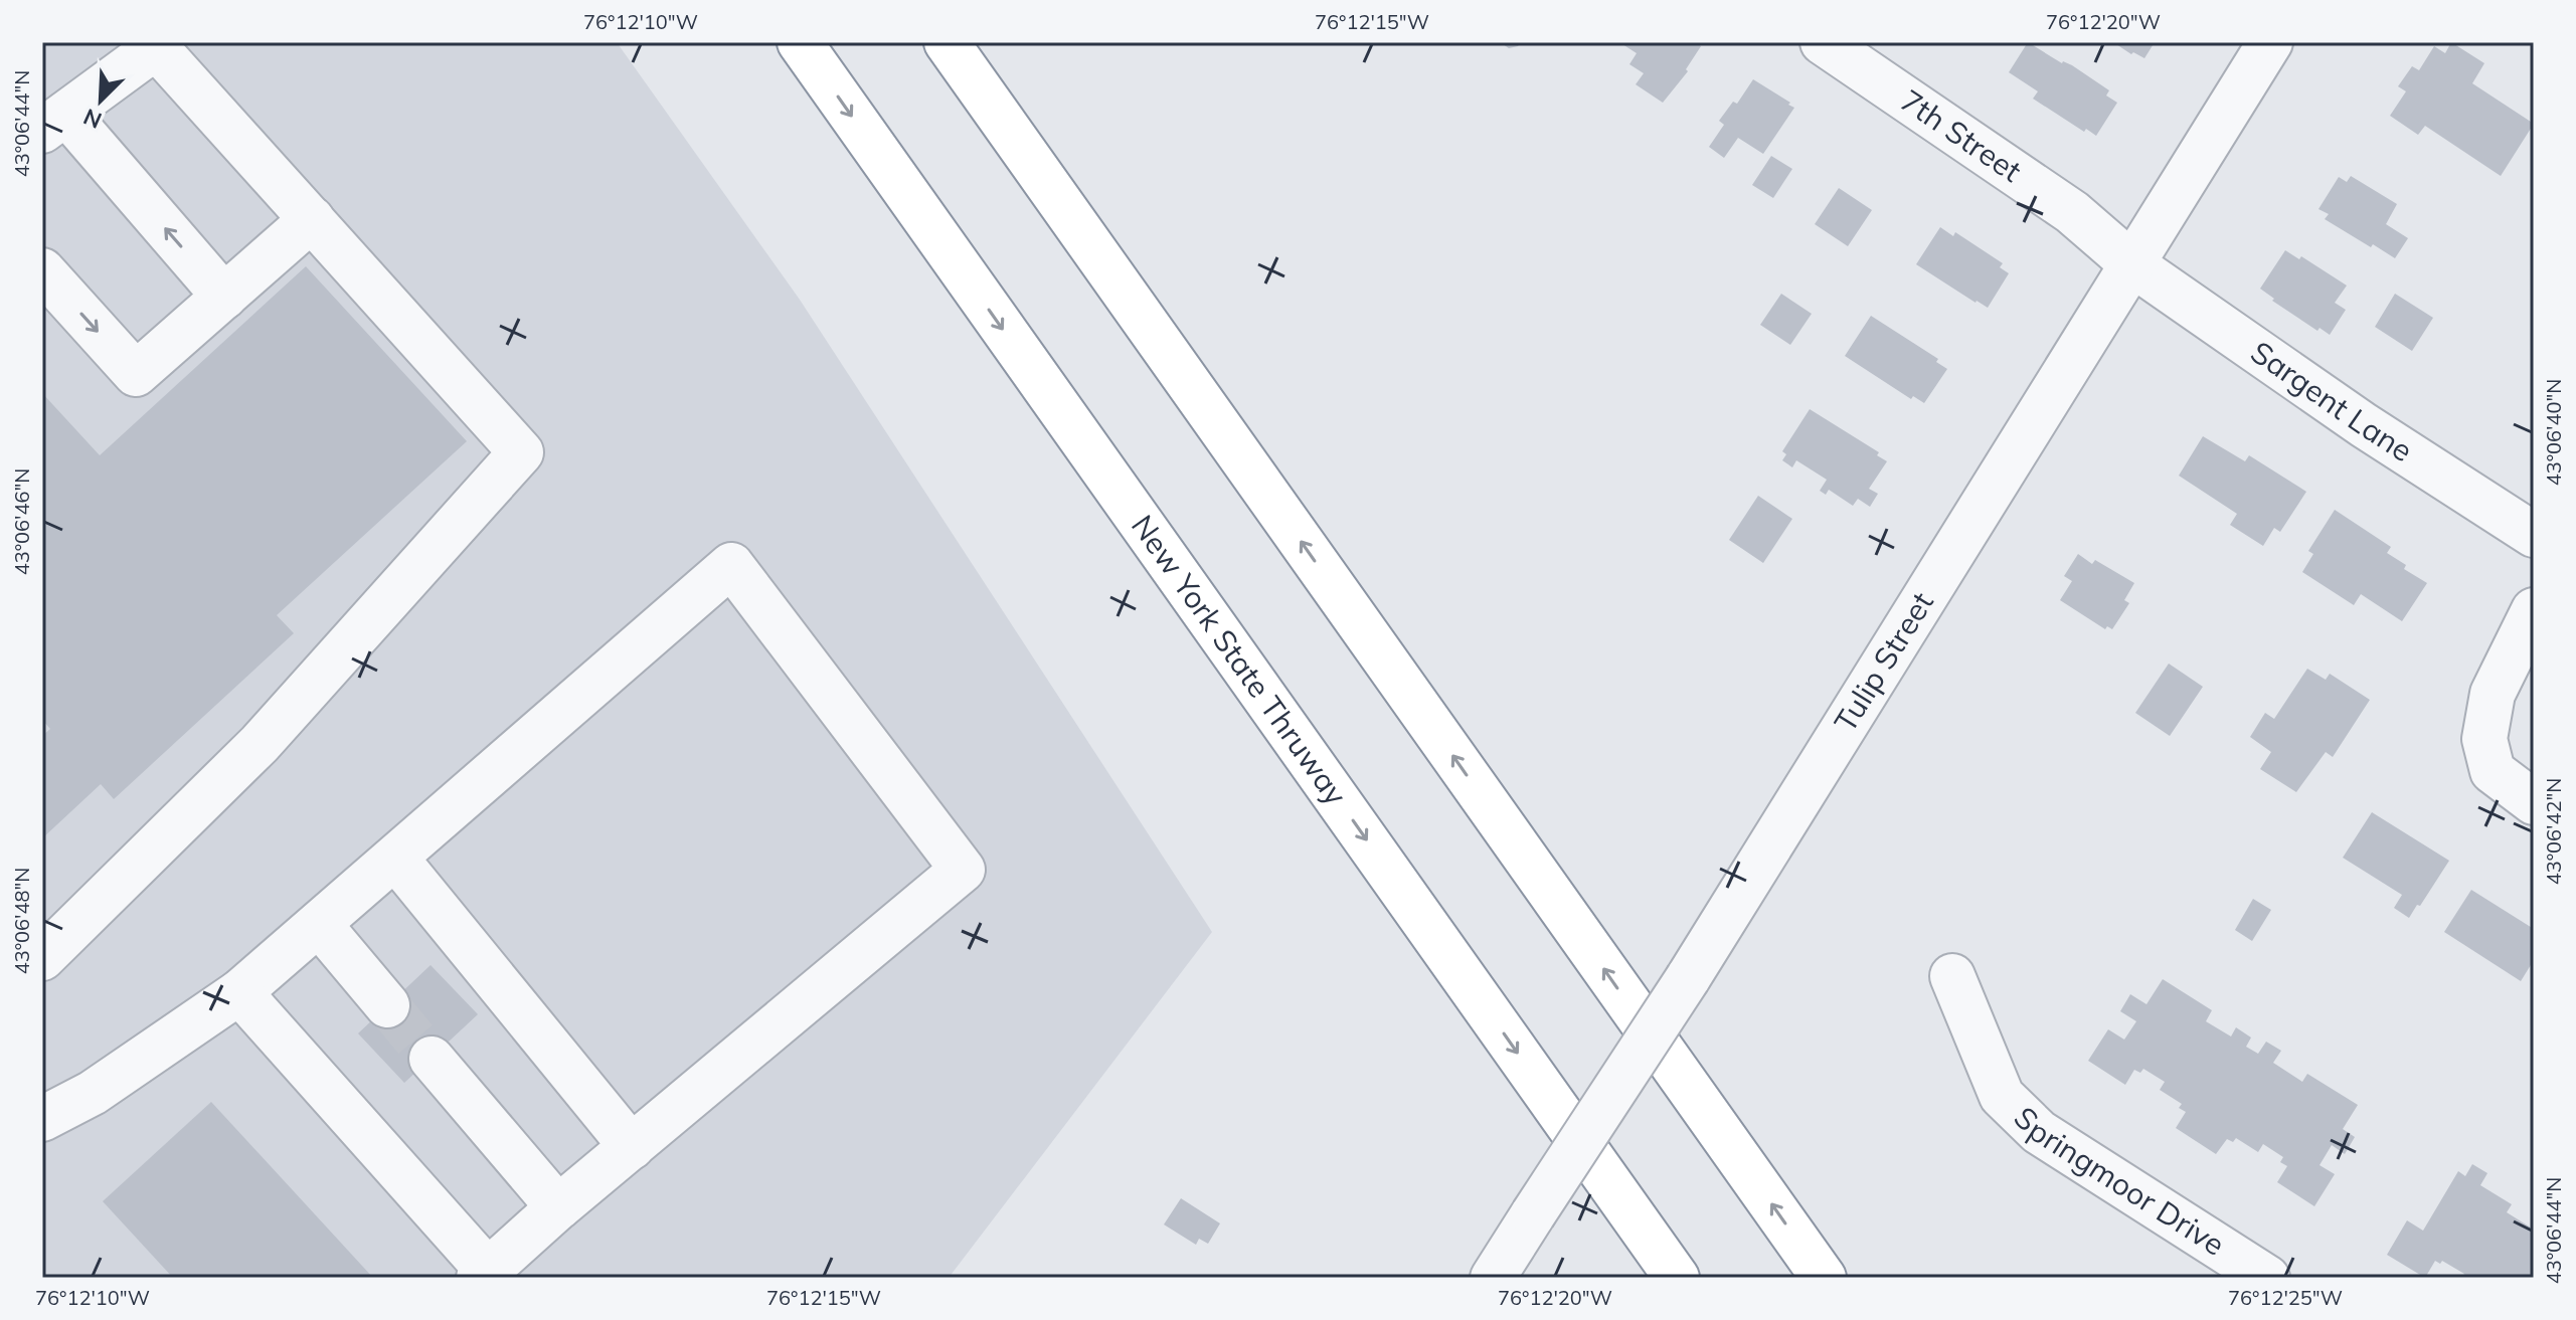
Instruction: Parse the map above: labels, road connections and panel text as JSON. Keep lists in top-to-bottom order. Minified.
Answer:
{"streets":{"highway":["New York State Thruway"],"street":["7th Street","Sargent Lane","Tulip Street","Springmoor Drive"]},"crossings":[["7th Street","Sargent Lane"],["7th Street","Tulip Street"],["Sargent Lane","Tulip Street"]],"north":"bottom left","coordinates":["76°12'10\"W","76°12'15\"W","76°12'20\"W","43°06'44\"N","43°06'40\"N","43°06'46\"N","43°06'42\"N","43°06'48\"N","76°12'25\"W"]}
